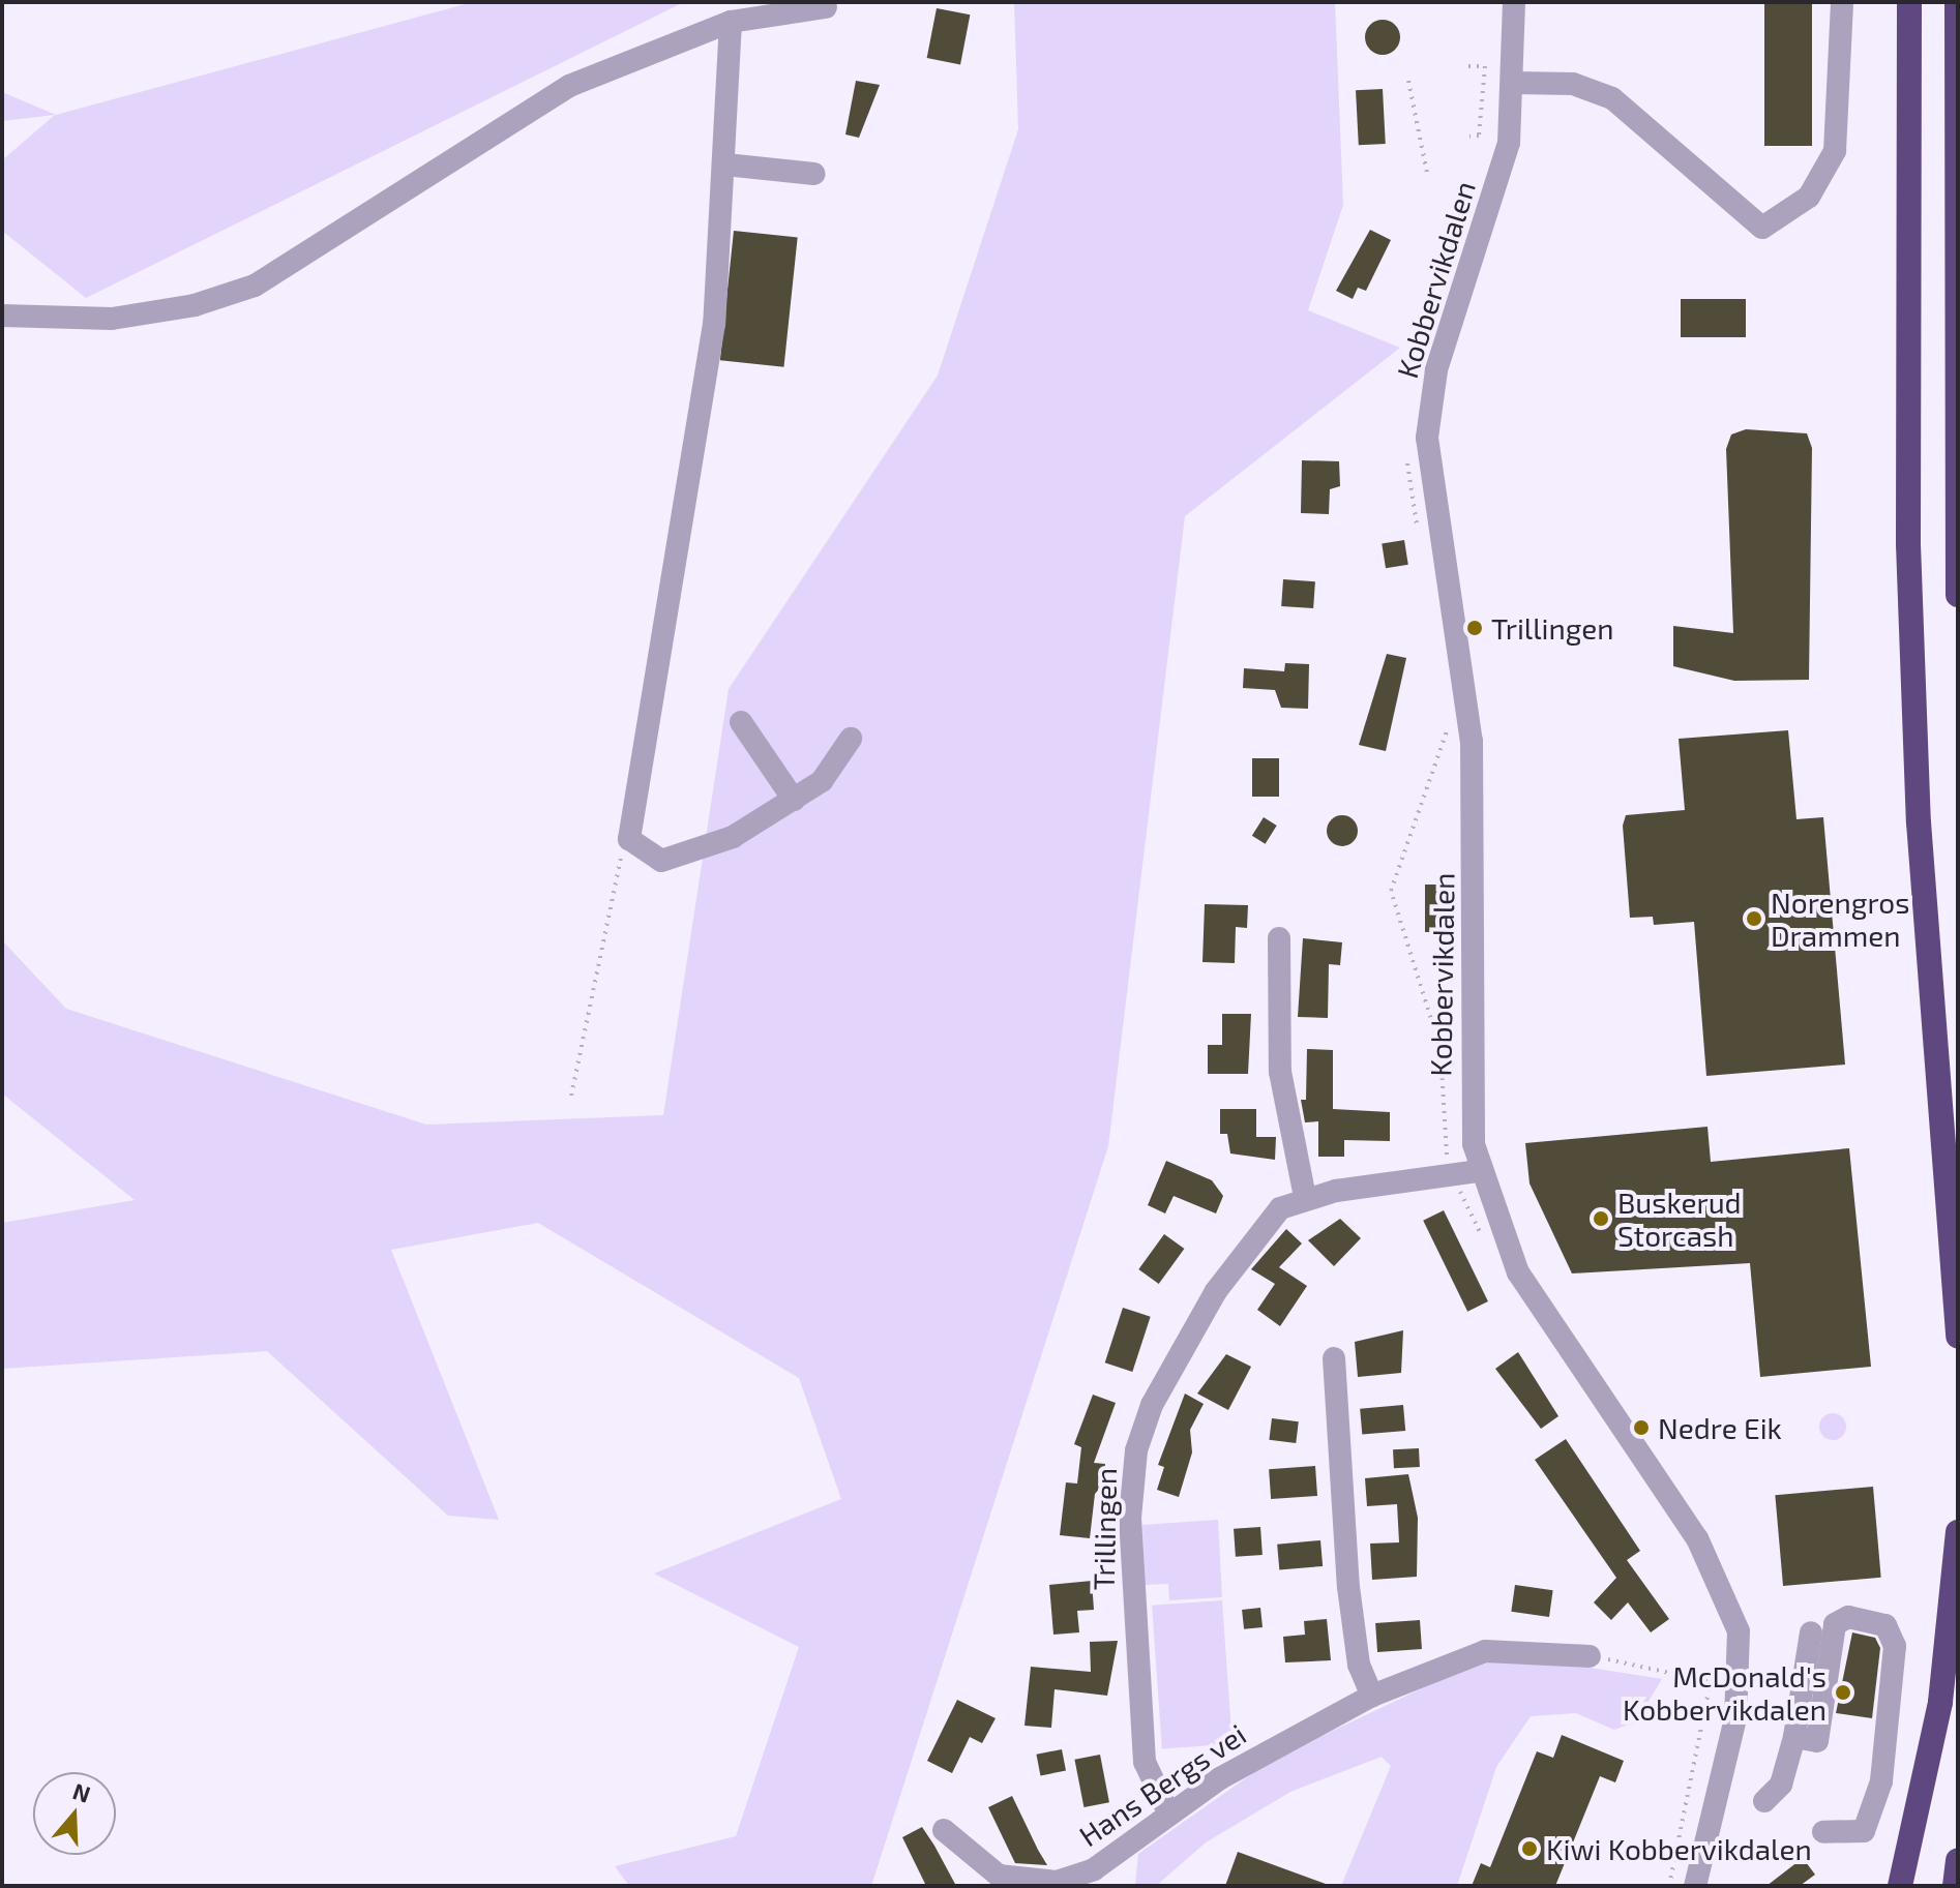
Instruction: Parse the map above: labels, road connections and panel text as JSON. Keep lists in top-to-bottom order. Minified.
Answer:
{"streets":{"street":["Kobbervikdalen","Trillingen","Hans Bergs vei"]},"crossings":[["Kobbervikdalen","Trillingen"],["Trillingen","Hans Bergs vei"]],"places":["Trillingen","Norengros Drammen","Buskerud Storcash","Nedre Eik","McDonald's Kobbervikdalen","Kiwi Kobbervikdalen"],"north":"top"}
